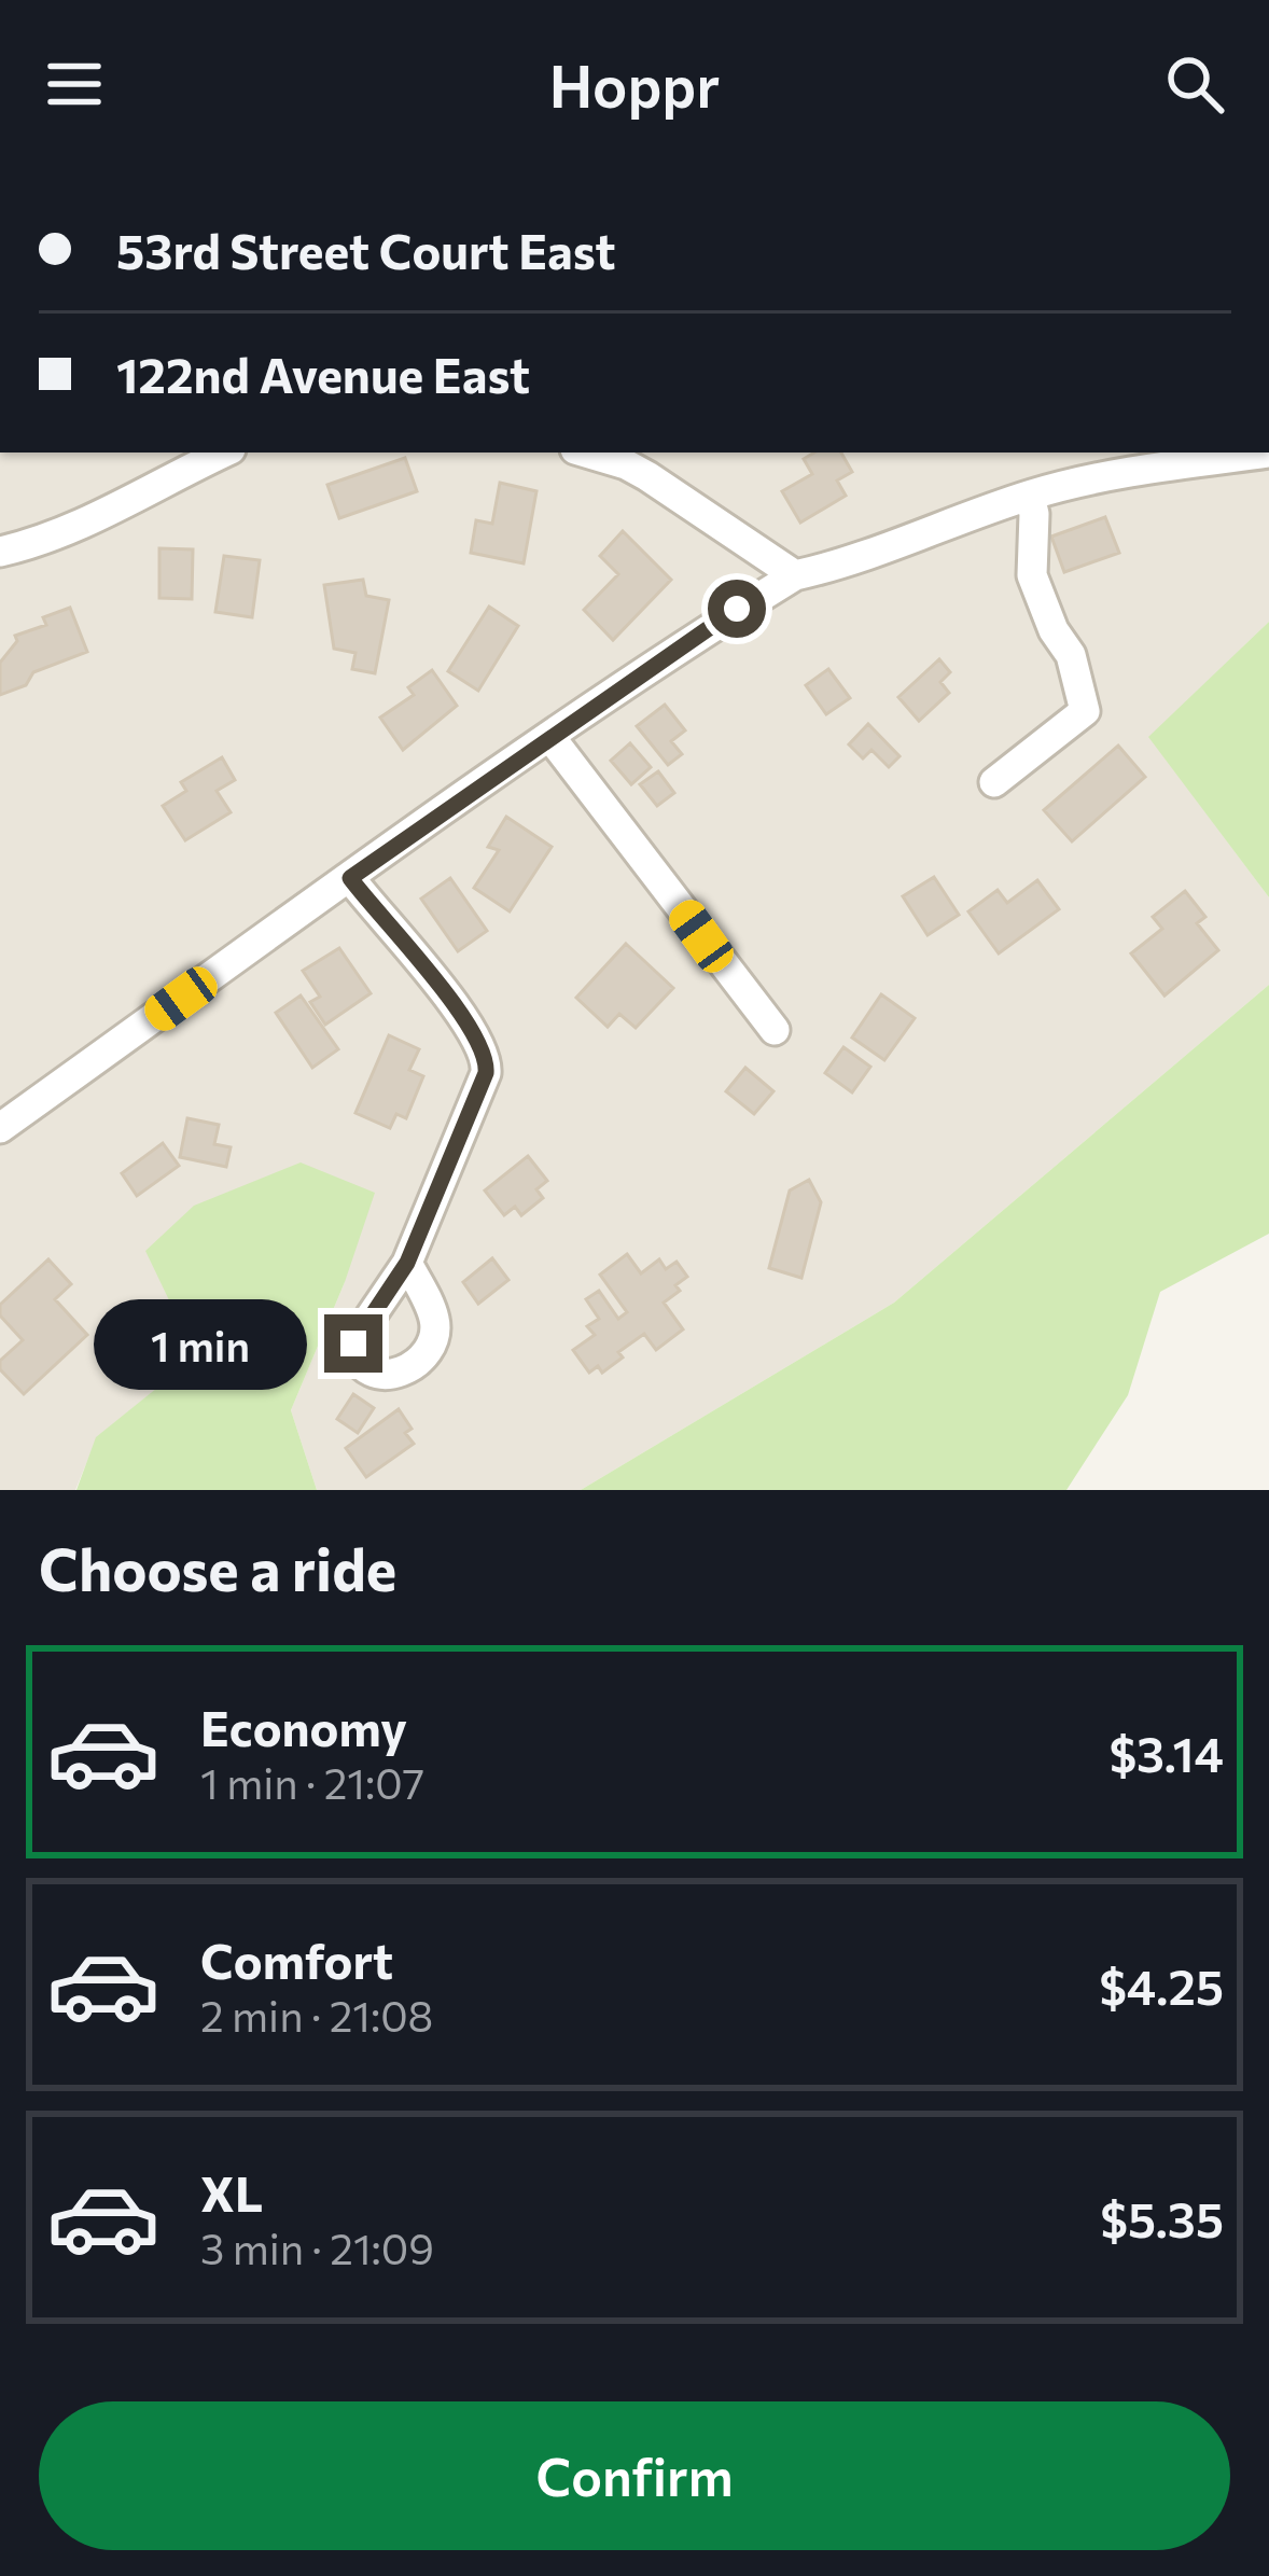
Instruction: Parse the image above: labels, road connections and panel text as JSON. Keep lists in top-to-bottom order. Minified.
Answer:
{"page":{"header":"Hoppr","banner":["53rd Street Court East","122nd Avenue East"],"bubble":"1 min","heading":"Choose a ride","list":[{"name":"Economy","note":"1 min · 21:07","value":"$3.14"},{"name":"Comfort","note":"2 min · 21:08","value":"$4.25"},{"name":"XL","note":"3 min · 21:09","value":"$5.35"}],"buttons":"Confirm"}}
